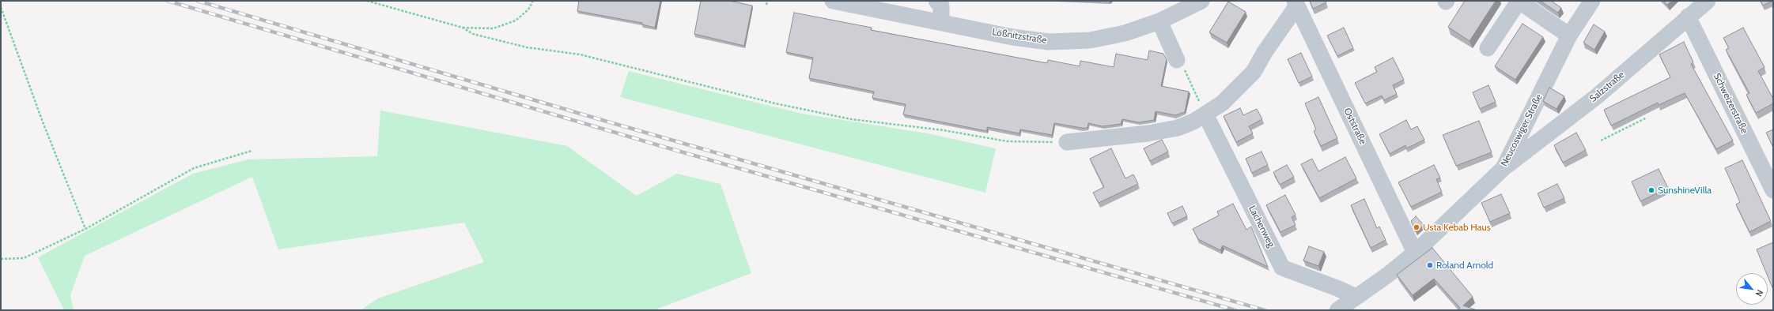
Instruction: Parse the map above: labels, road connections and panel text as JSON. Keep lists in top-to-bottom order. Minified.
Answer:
{"streets":{"street":["Lößnitzstraße","Salzstraße","Schweizerstraße","Oststraße","Neucoswiger Straße","Lachenweg"]},"crossings":[["Salzstraße","Schweizerstraße"],["Salzstraße","Neucoswiger Straße"],["Oststraße","Neucoswiger Straße"],["Neucoswiger Straße","Lachenweg"]],"places":["SunshineVilla","Usta Kebab Haus","Roland Arnold"],"north":"bottom right"}
